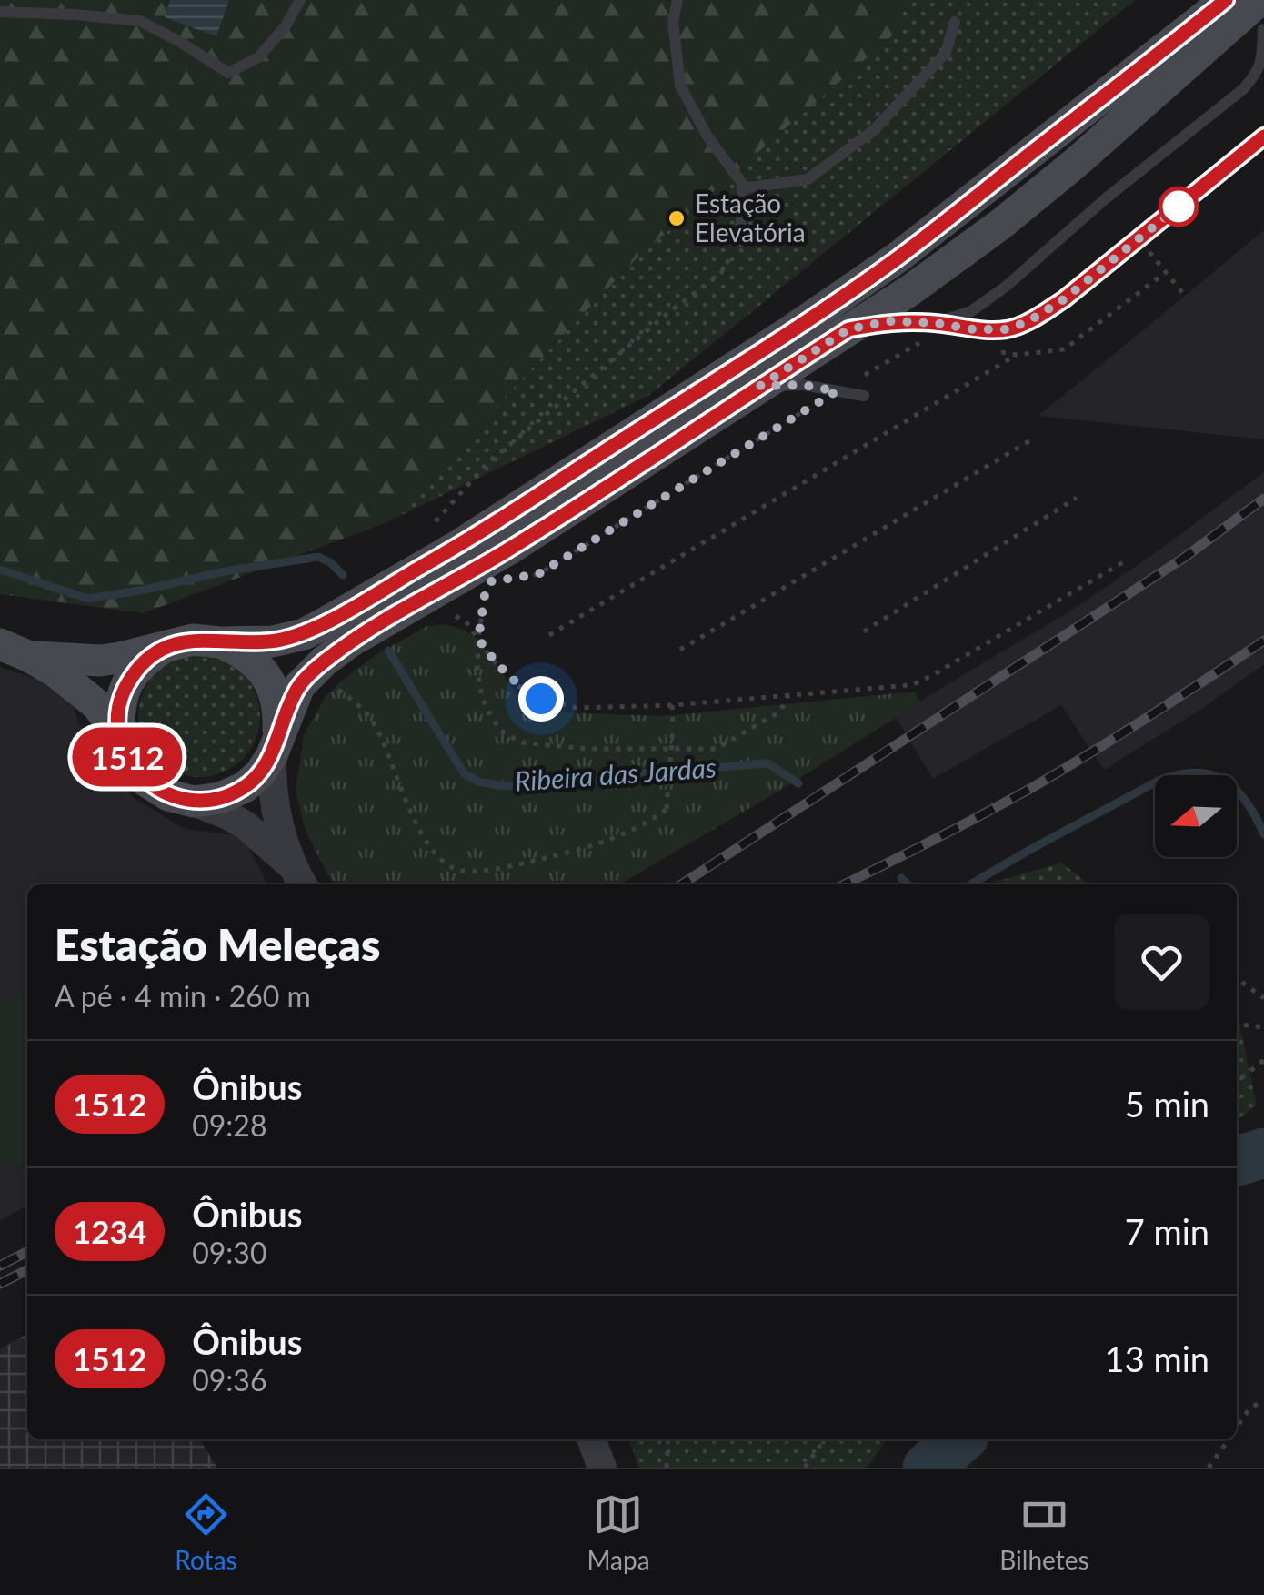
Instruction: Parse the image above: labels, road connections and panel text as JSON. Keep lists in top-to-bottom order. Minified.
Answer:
{"water":["Ribeira das Jardas"],"places":["Estação Elevatória"],"lines":["bus line 1512"],"north":"left","page":{"on_map":"1512","heading":["Estação Meleças","A pé · 4 min · 260 m"],"list":[{"mark":"1512","name":"Ônibus","note":"09:28","value":"5 min"},{"mark":"1234","name":"Ônibus","note":"09:30","value":"7 min"},{"mark":"1512","name":"Ônibus","note":"09:36","value":"13 min"}],"tabs":["Rotas","Mapa","Bilhetes"]}}
